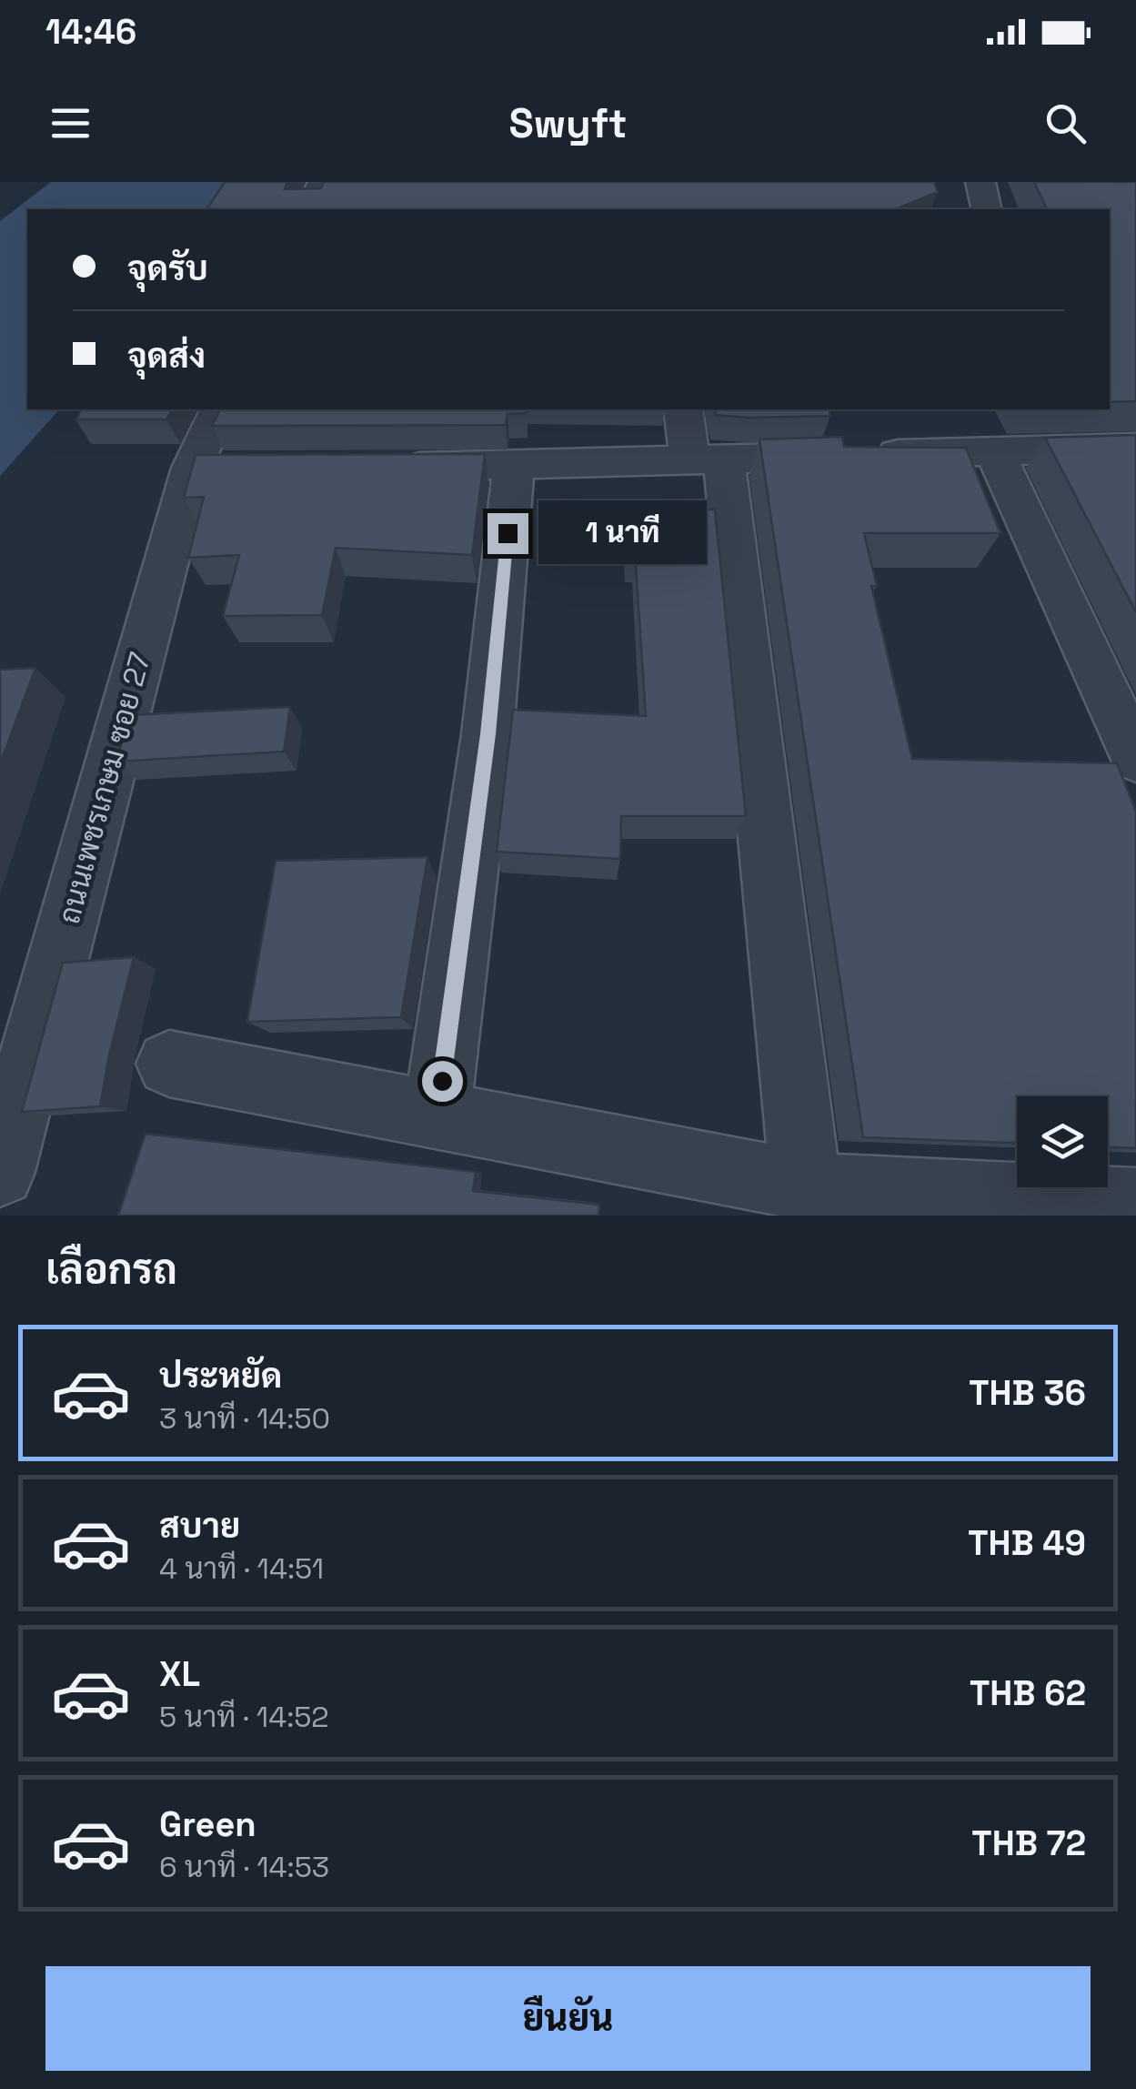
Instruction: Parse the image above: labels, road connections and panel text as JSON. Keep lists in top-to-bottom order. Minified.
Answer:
{"streets":{"street":["ถนนเพชรเกษม ซอย 27"]},"page":{"status":"14:46","header":"Swyft","banner":["จุดรับ","จุดส่ง"],"bubble":"1 นาที","heading":"เลือกรถ","list":[{"name":"ประหยัด","note":"3 นาที · 14:50","value":"THB 36"},{"name":"สบาย","note":"4 นาที · 14:51","value":"THB 49"},{"name":"XL","note":"5 นาที · 14:52","value":"THB 62"},{"name":"Green","note":"6 นาที · 14:53","value":"THB 72"}],"buttons":"ยืนยัน"}}
